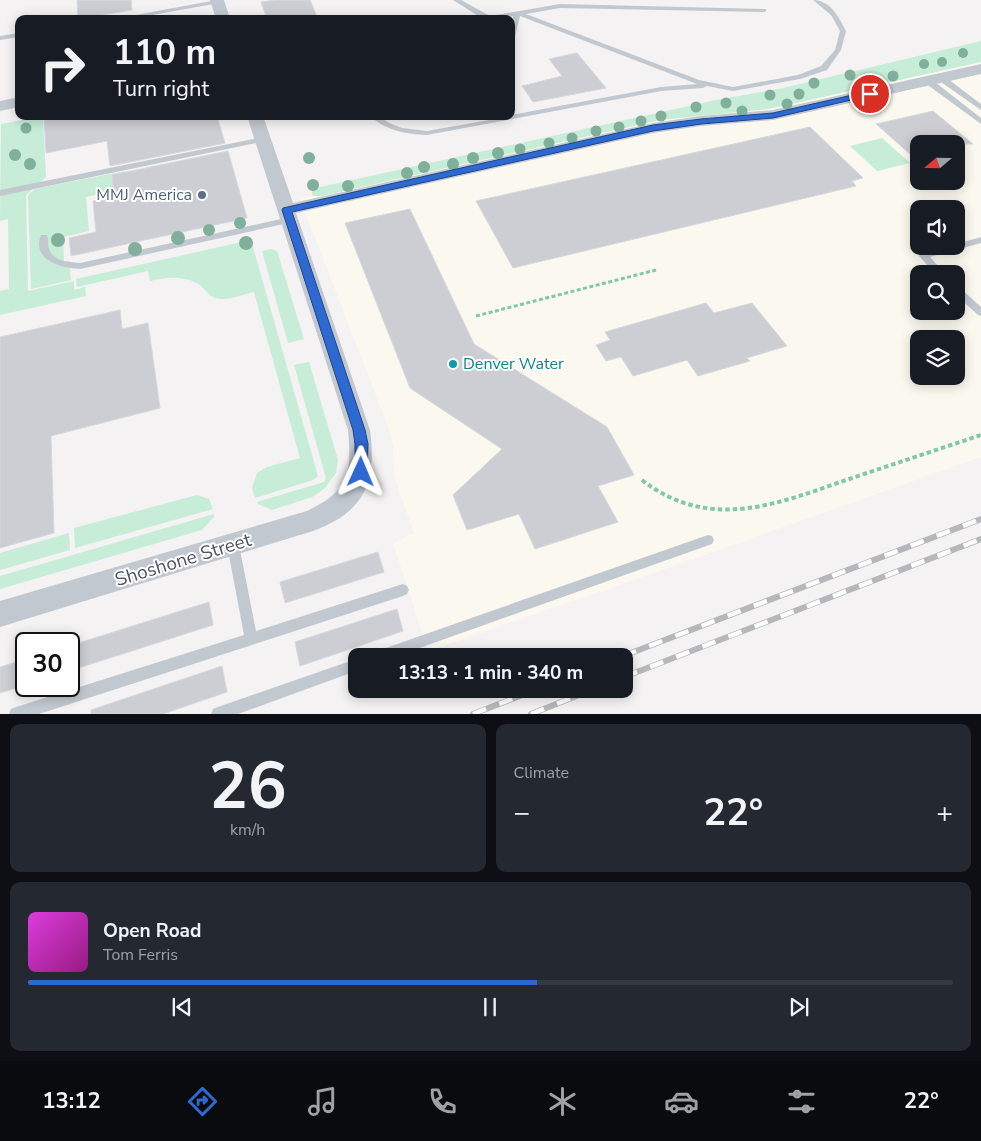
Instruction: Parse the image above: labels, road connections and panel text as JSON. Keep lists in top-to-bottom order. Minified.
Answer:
{"streets":{"street":["Shoshone Street"]},"places":["MMJ America","Denver Water"],"north":"left","page":{"turn":["110 m","Turn right"],"limit":"30","trip":"13:13 · 1 min · 340 m","tile":[["26","km/h"],"Climate"],"heat":["−","22°","+"],"song":["Open Road","Tom Ferris"],"tabs":["13:12","22°"]}}
